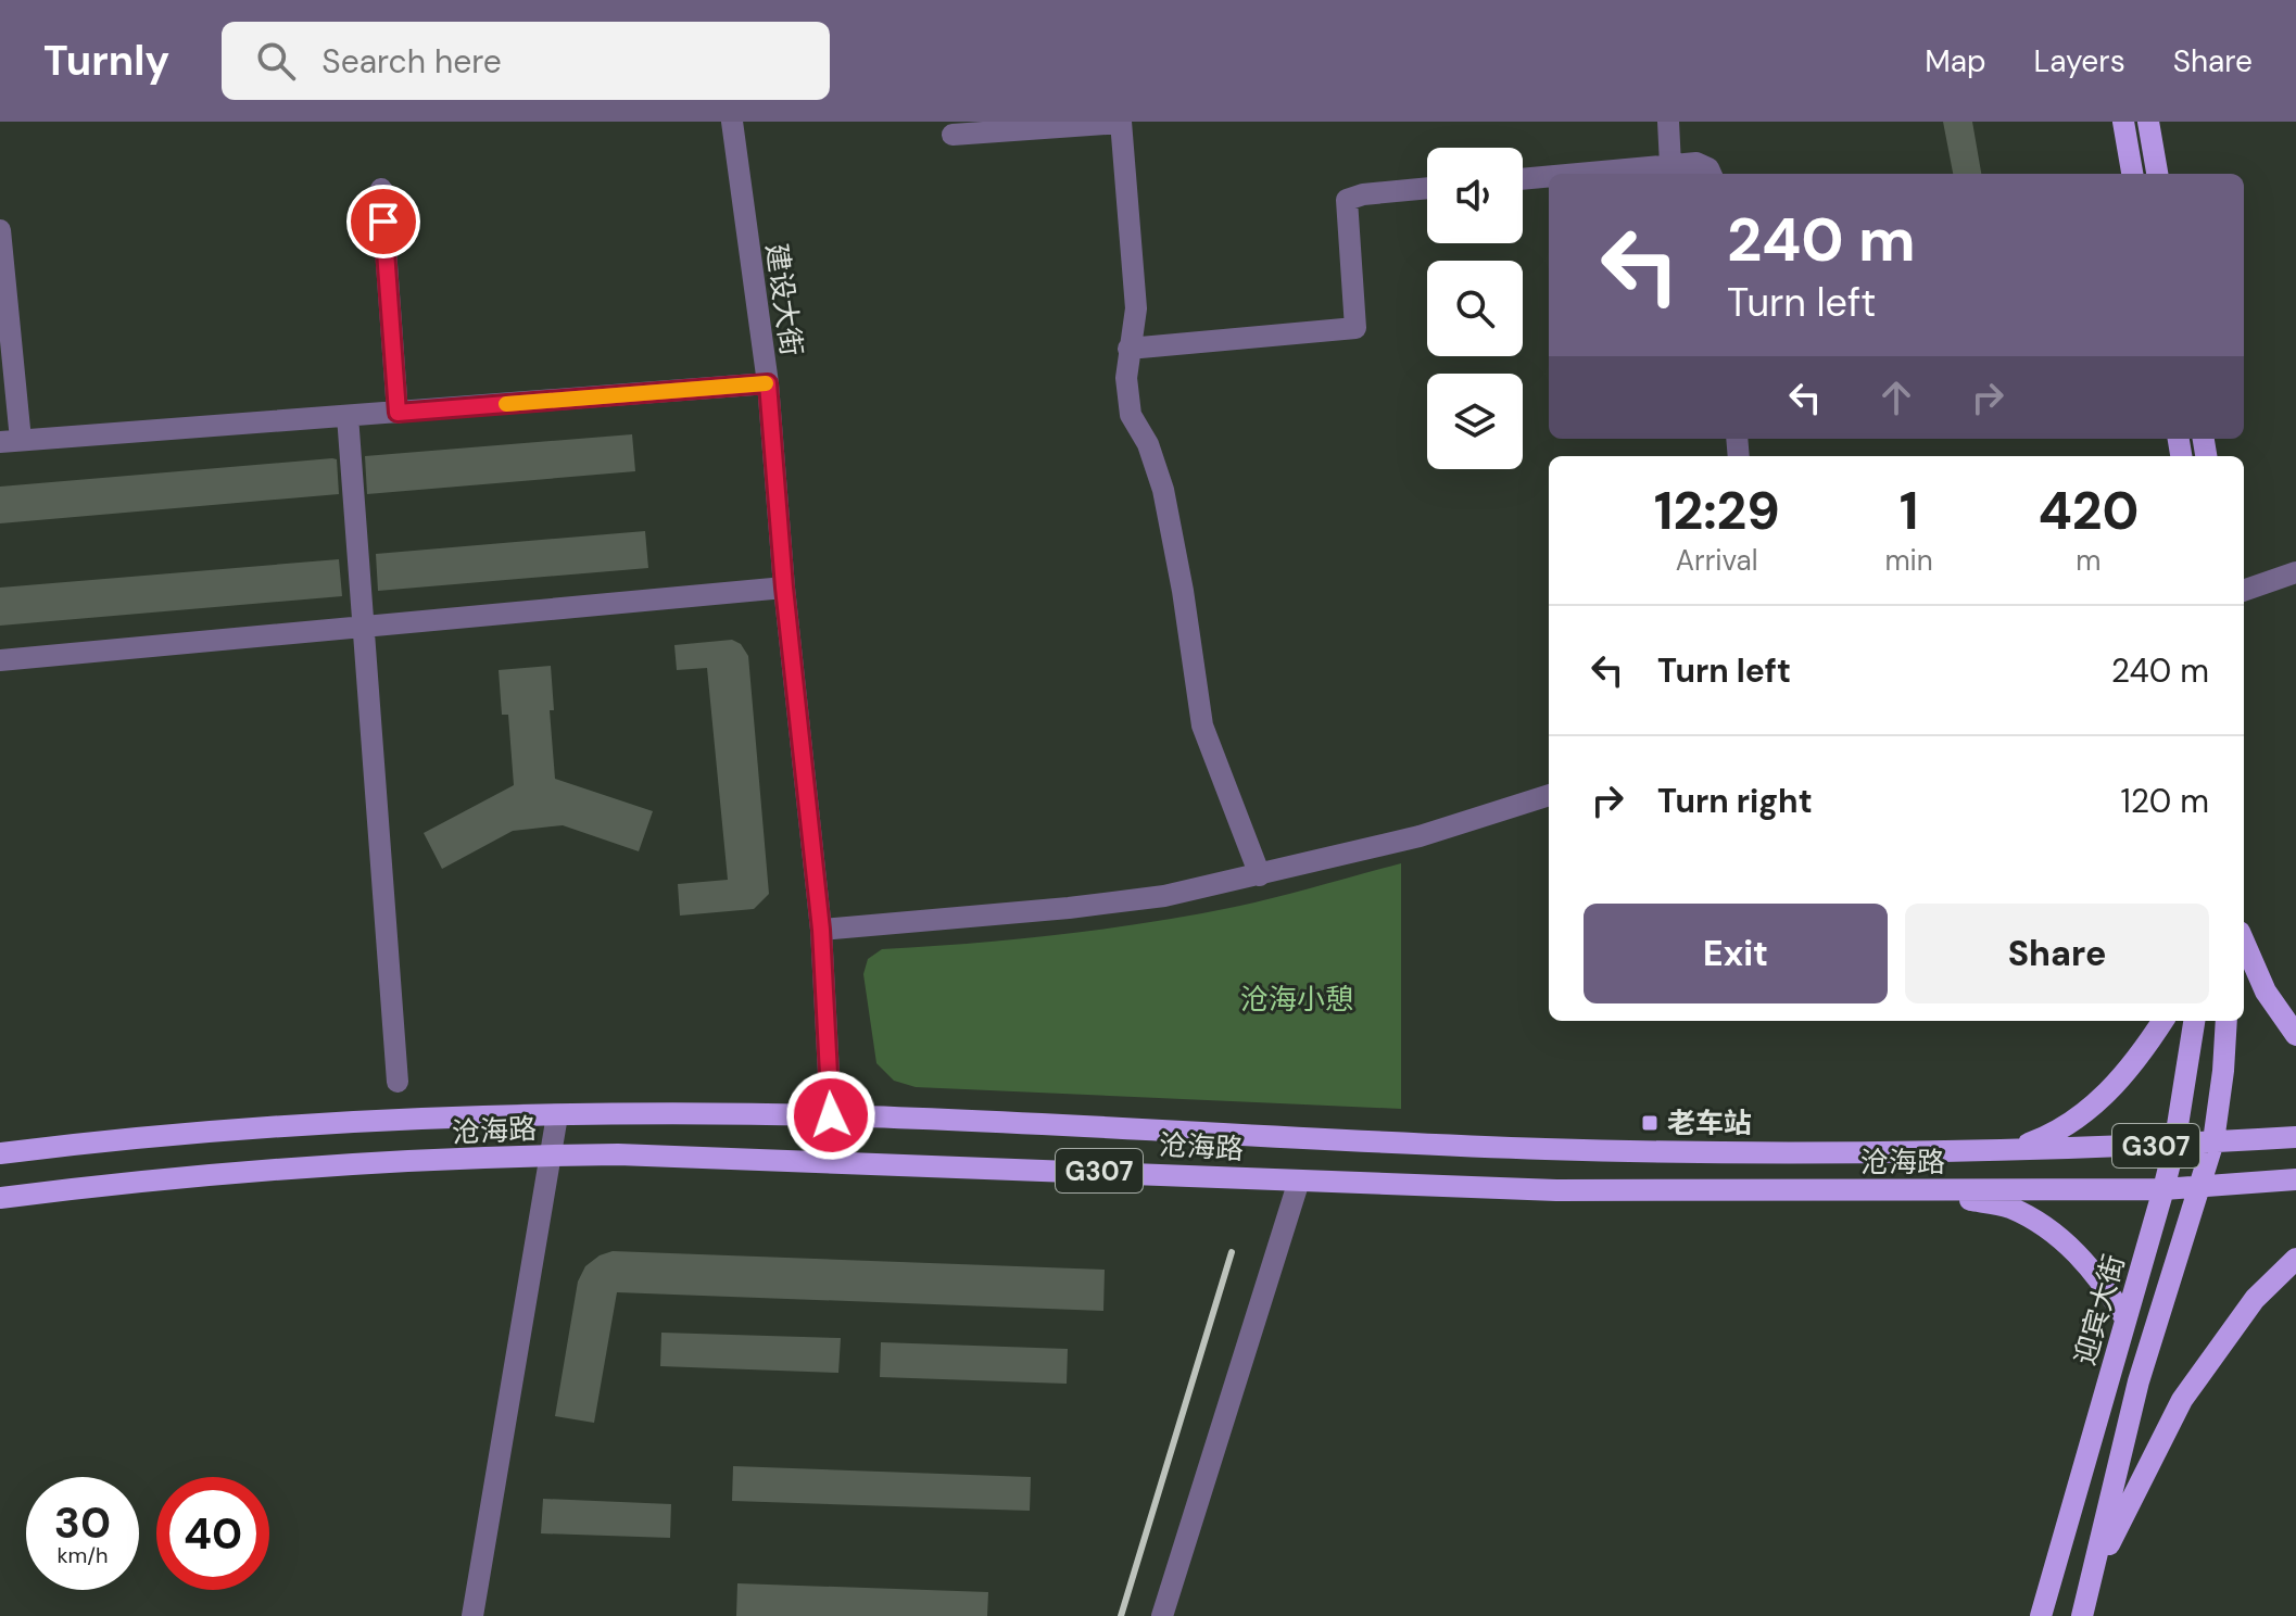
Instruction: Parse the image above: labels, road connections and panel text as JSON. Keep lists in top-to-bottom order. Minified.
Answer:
{"streets":{"main road":["沧海路","G307","迎宾大街"],"street":["建设大街"]},"crossings":[["建设大街","沧海路"],["沧海路","迎宾大街"]],"parks":["沧海小憩"],"places":{"transit":["老车站"]},"page":{"header":"Turnly","search":"Search here","nav":["Map","Layers","Share"],"turn":["240 m","Turn left"],"eta":["12:29","Arrival","1","min","420","m"],"list":[{"name":"Turn left","value":"240 m"},{"name":"Turn right","value":"120 m"}],"buttons":["Exit","Share"],"speed":"30 km/h","limit":"40"}}
